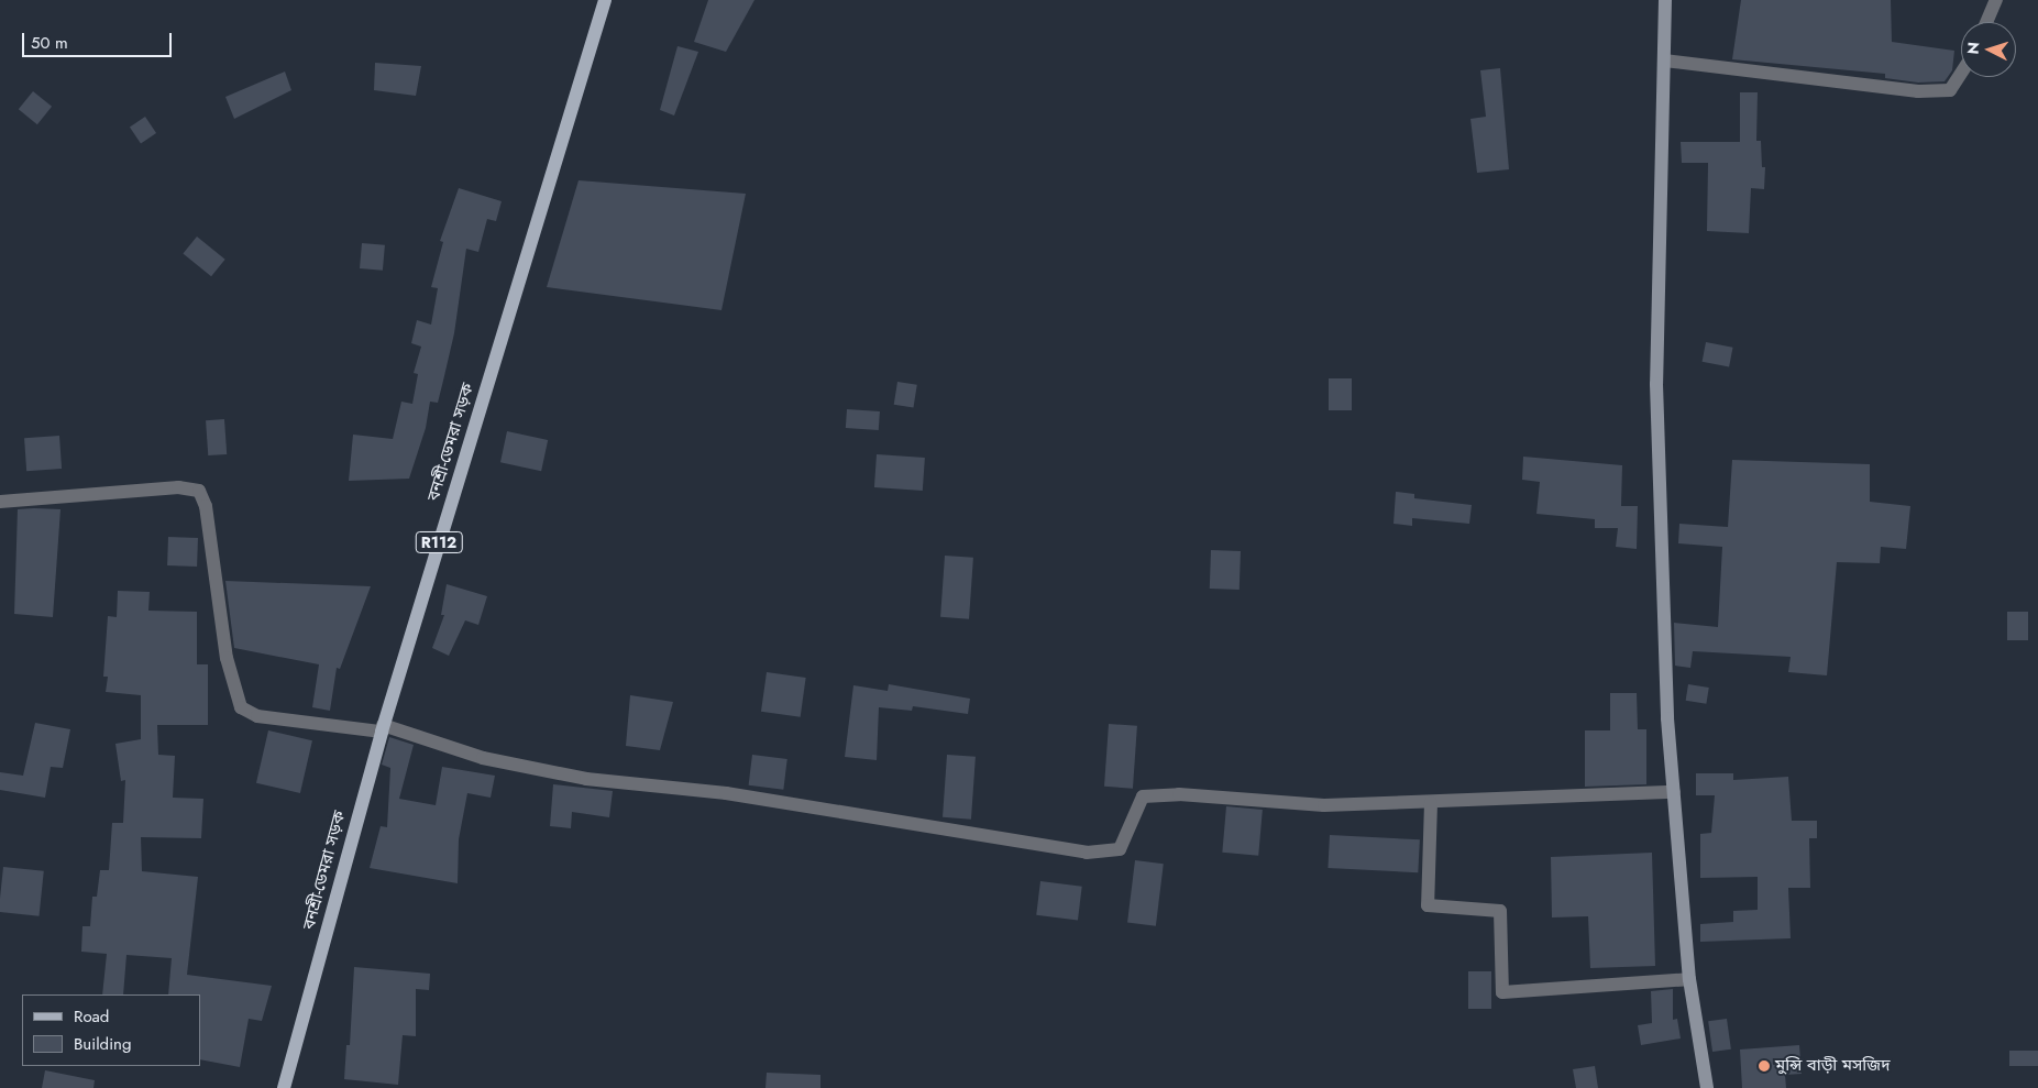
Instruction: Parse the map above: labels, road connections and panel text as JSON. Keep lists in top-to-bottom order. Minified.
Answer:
{"streets":{"main road":["বনশ্রী-ডেমরা সড়ক","R112"]},"places":["মুন্সি বাড়ী মসজিদ"],"legend":["Road","Building"],"scale_bar":"50 m","north":"left"}
